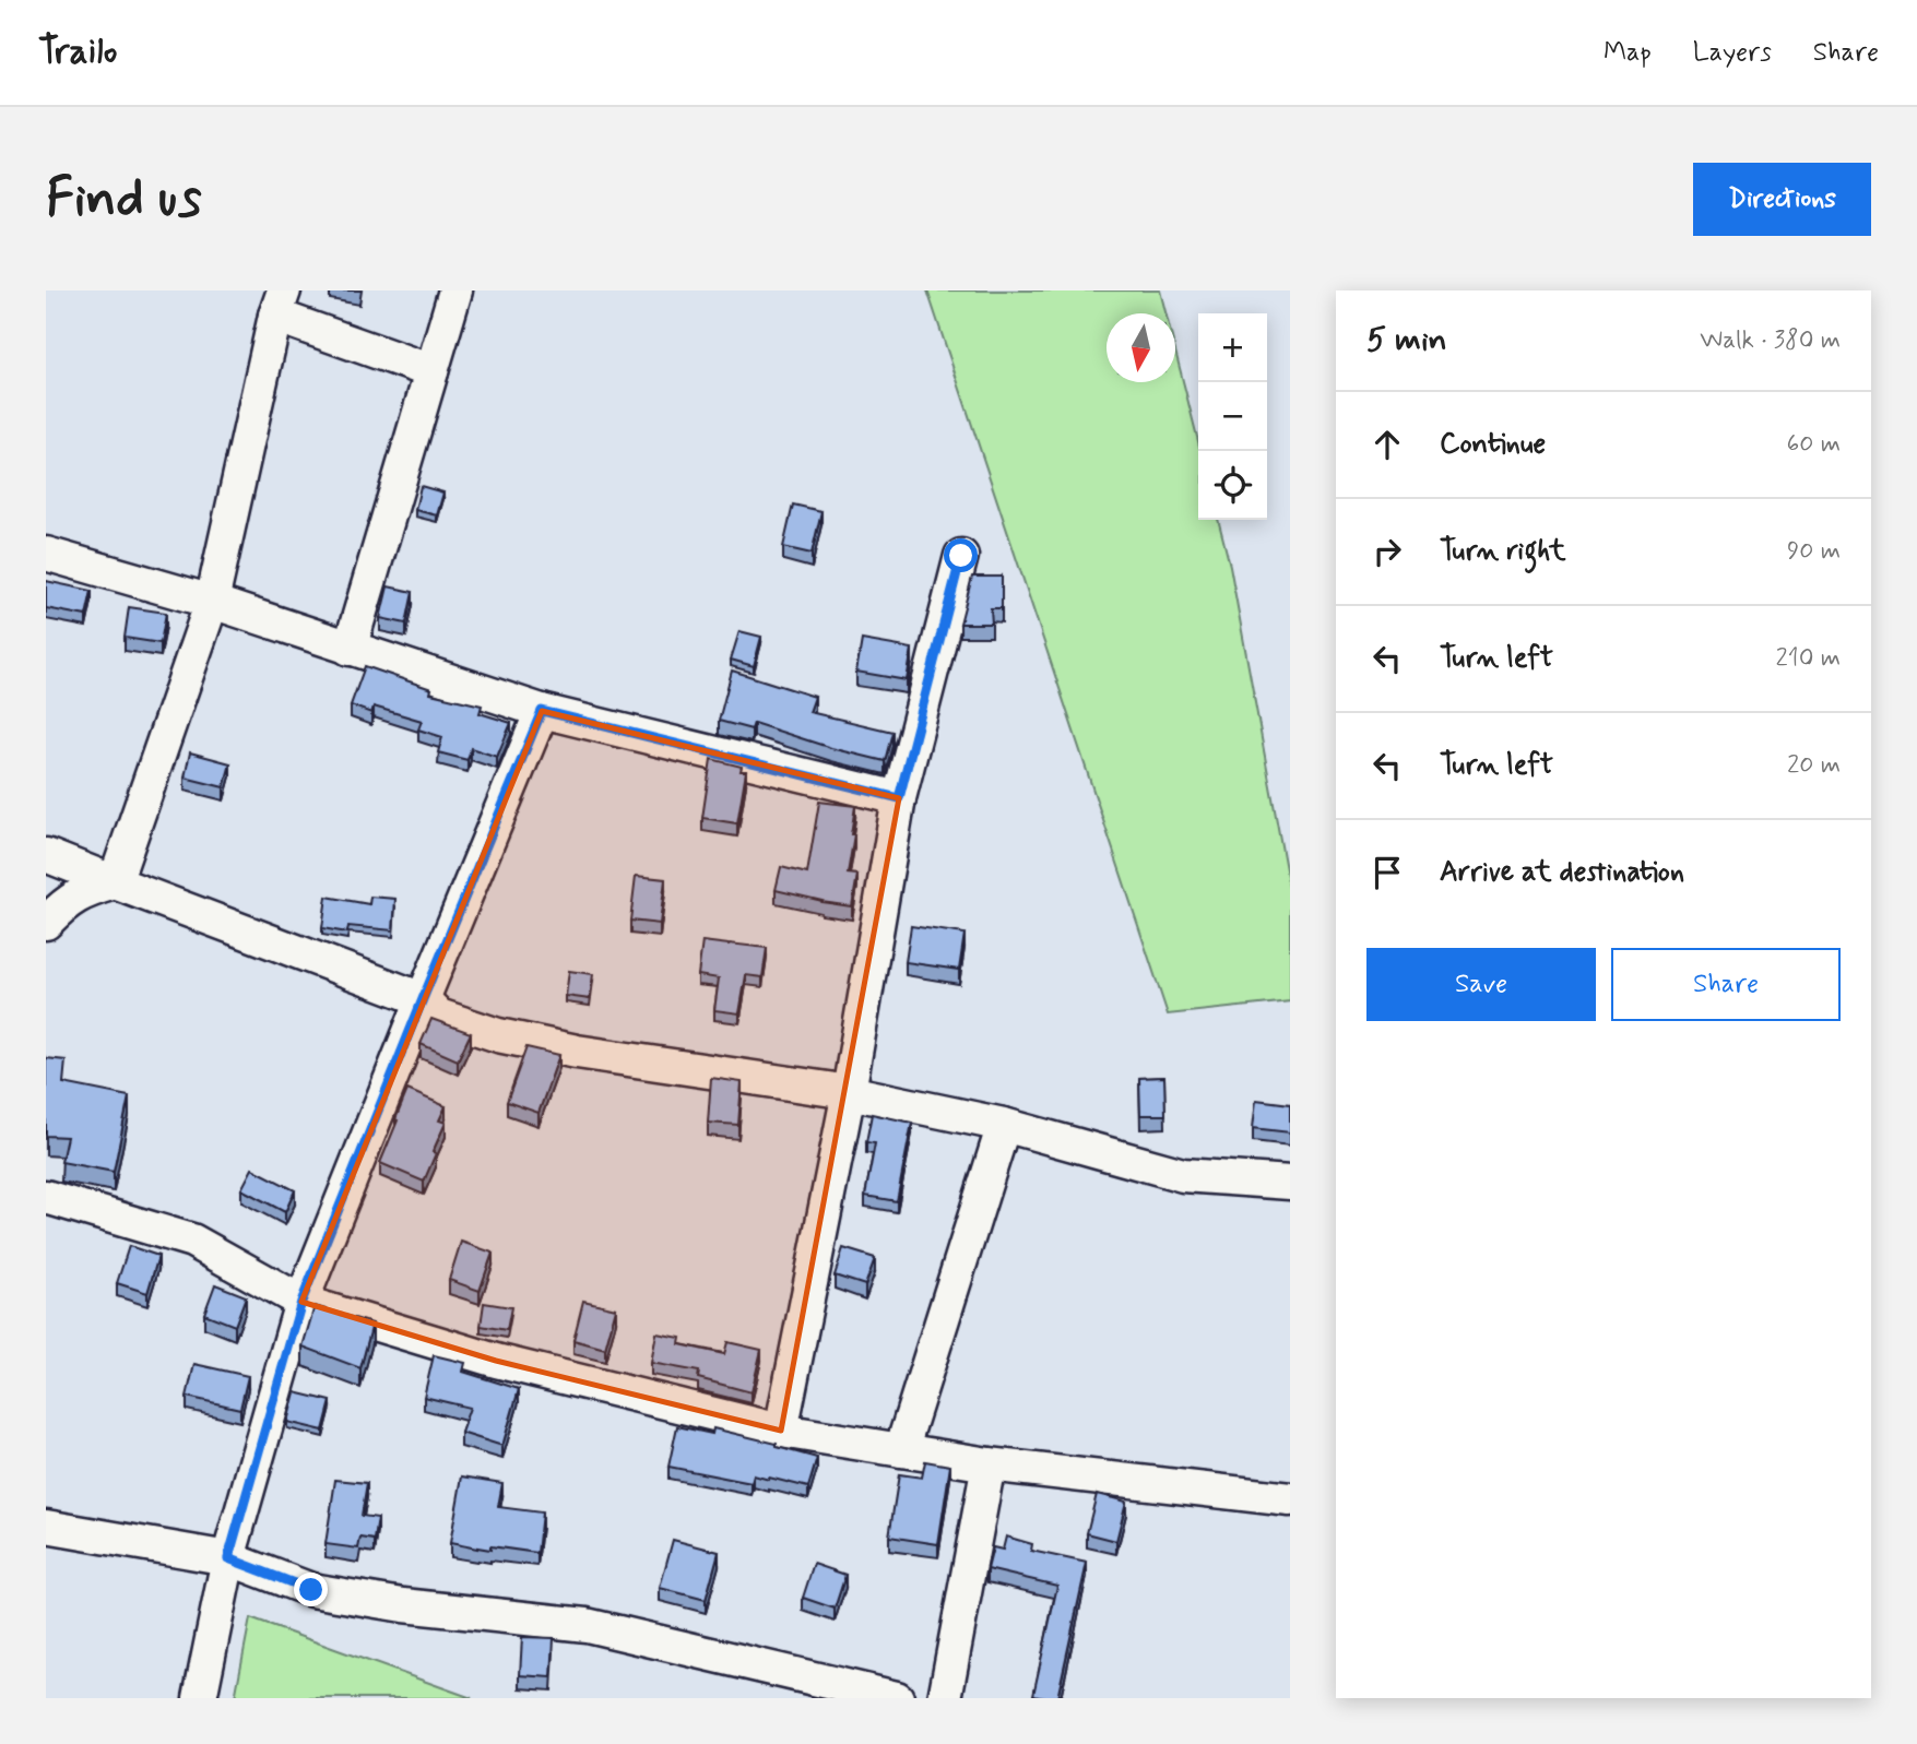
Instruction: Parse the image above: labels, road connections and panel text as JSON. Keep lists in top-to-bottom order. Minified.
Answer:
{"north":"bottom","page":{"header":"Trailo","nav":["Map","Layers","Share"],"buttons":["Directions",["Save","Share"]],"title":"Find us","heading":["5 min","Walk · 380 m"],"map_buttons":["+","−"],"list":[["Continue","60 m"],["Turn right","90 m"],["Turn left","210 m"],["Turn left","20 m"],"Arrive at destination"]}}
